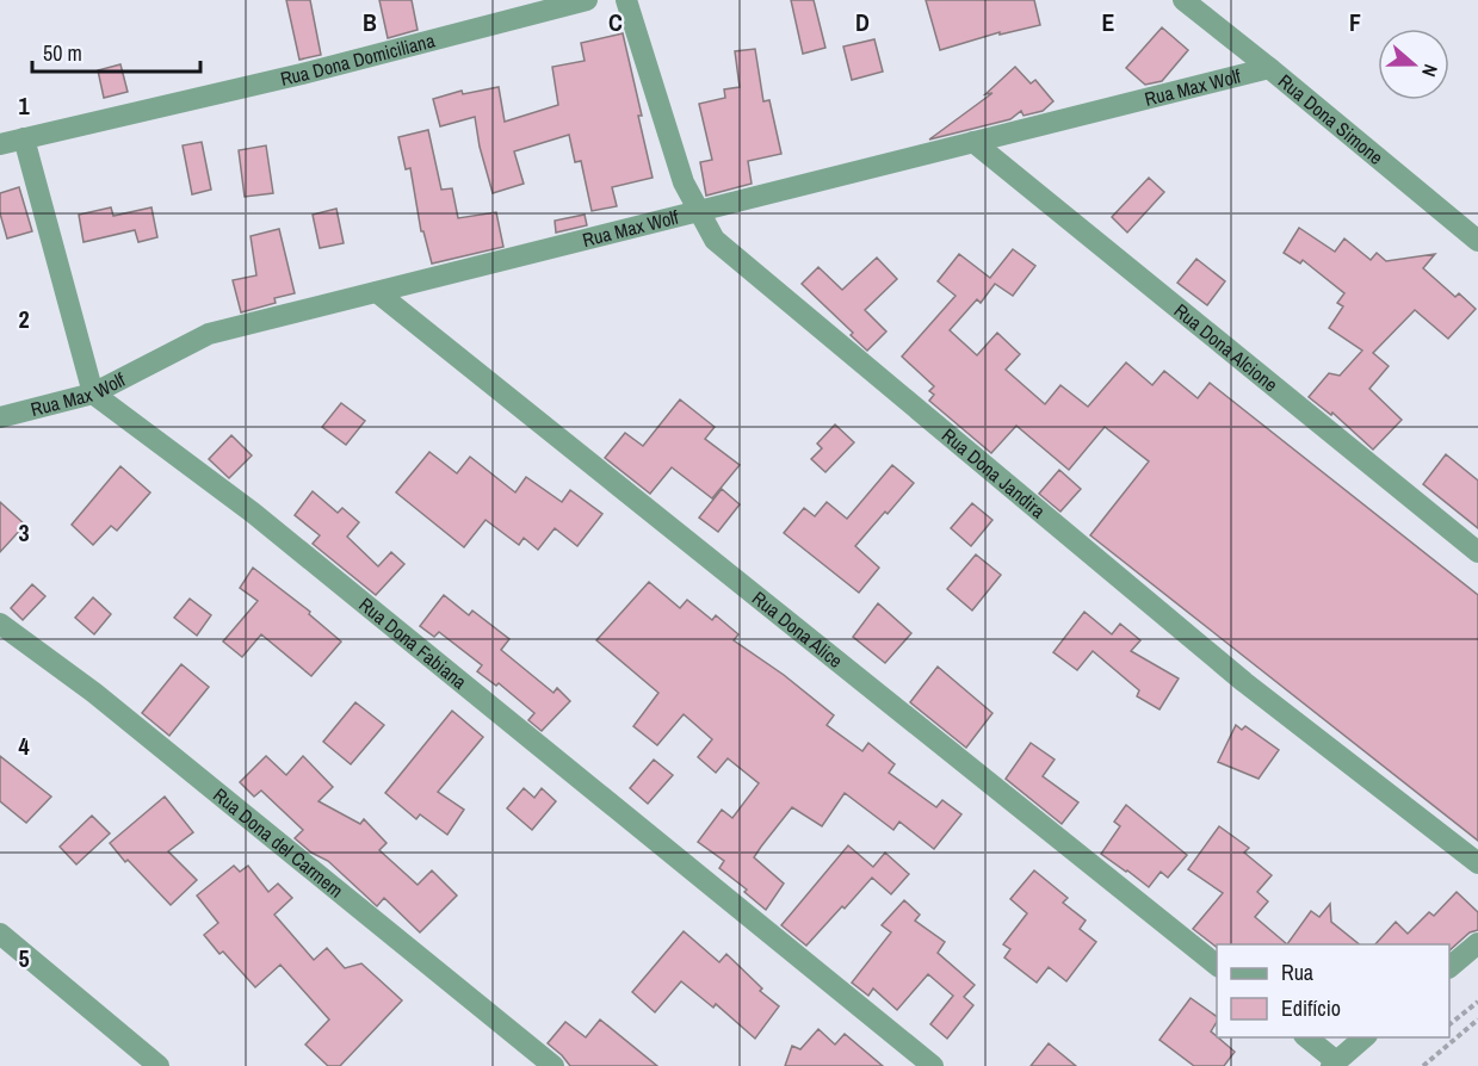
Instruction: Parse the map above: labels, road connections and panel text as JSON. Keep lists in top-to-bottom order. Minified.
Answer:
{"streets":{"street":["Rua Dona Domiciliana","Rua Max Wolf","Rua Dona Simone","Rua Dona Alcione","Rua Dona Jandira","Rua Dona Alice","Rua Dona Fabiana","Rua Dona del Carmem"]},"crossings":[["Rua Max Wolf","Rua Dona Simone"],["Rua Max Wolf","Rua Dona Alcione"],["Rua Max Wolf","Rua Dona Jandira"],["Rua Max Wolf","Rua Dona Alice"],["Rua Max Wolf","Rua Dona Fabiana"]],"legend":["Rua","Edifício"],"scale_bar":"50 m","north":"right","grid":{"columns":["B","C","D","E","F"],"rows":["1","2","3","4","5"]}}
